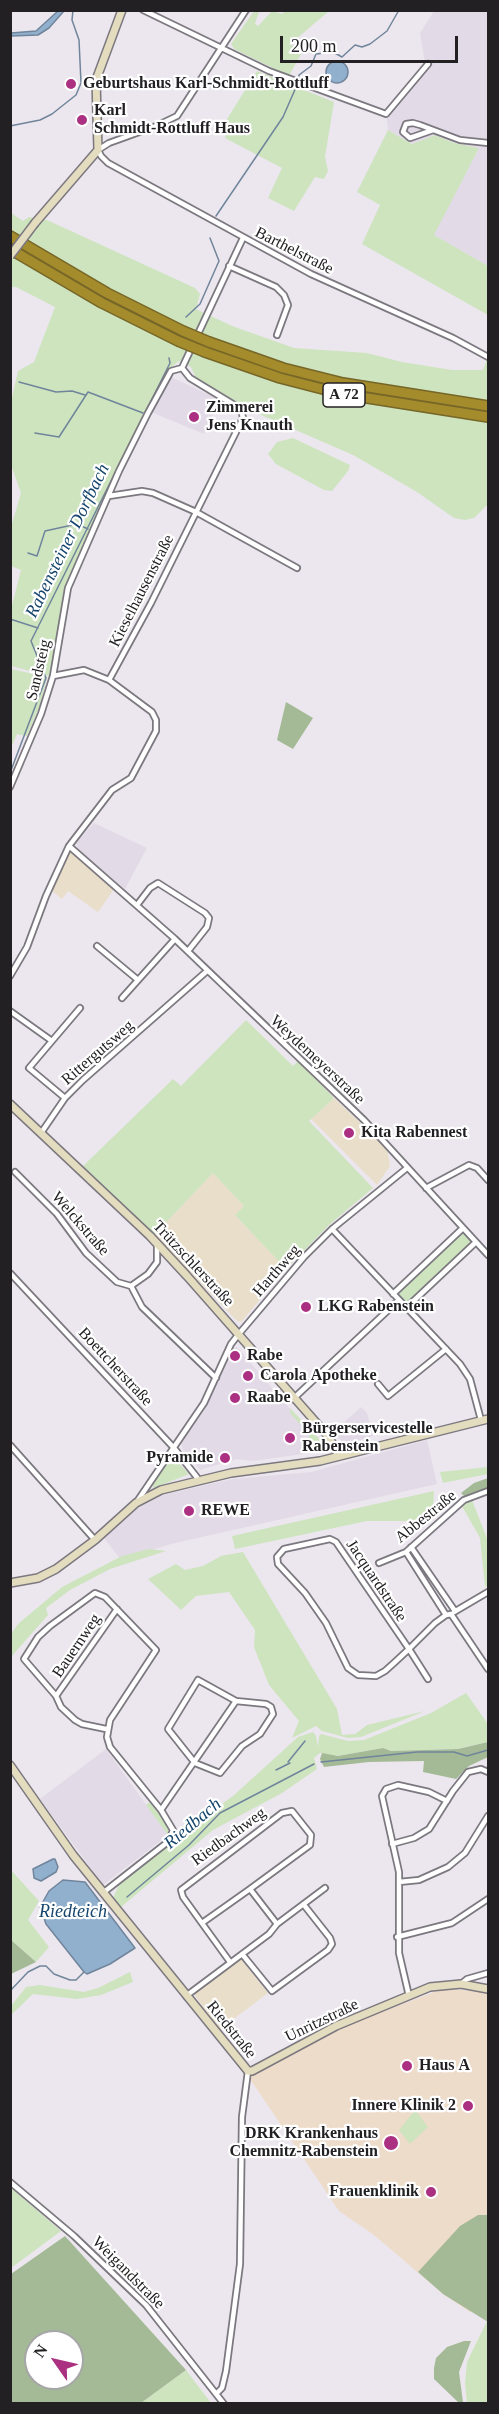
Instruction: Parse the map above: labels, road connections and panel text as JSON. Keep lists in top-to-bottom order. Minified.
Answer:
{"streets":{"highway":["A 72"],"street":["Barthelstraße","Kieselhausenstraße","Sandsteig","Rittergutsweg","Weydemeyerstraße","Welckstraße","Trützschlerstraße","Harthweg","Boettcherstraße","Abbestraße","Jacquardstraße","Bauernweg","Riedbachweg","Unritzstraße","Riedstraße","Weigandstraße"]},"crossings":[["Kieselhausenstraße","Sandsteig"],["Rittergutsweg","Weydemeyerstraße"],["Weydemeyerstraße","Harthweg"],["Welckstraße","Harthweg"],["Trützschlerstraße","Harthweg"],["Harthweg","Boettcherstraße"],["Unritzstraße","Riedstraße"],["Riedstraße","Weigandstraße"]],"water":["Rabensteiner Dorfbach","Riedbach","Riedteich"],"places":["Geburtshaus Karl-Schmidt-Rottluff","Karl Schmidt-Rottluff Haus","Zimmerei Jens Knauth","Kita Rabennest","LKG Rabenstein","Rabe","Carola Apotheke","Raabe","Bürgerservicestelle Rabenstein","Pyramide","REWE","Haus A","Innere Klinik 2","DRK Krankenhaus Chemnitz-Rabenstein","Frauenklinik"],"scale_bar":"200 m","north":"top left"}
